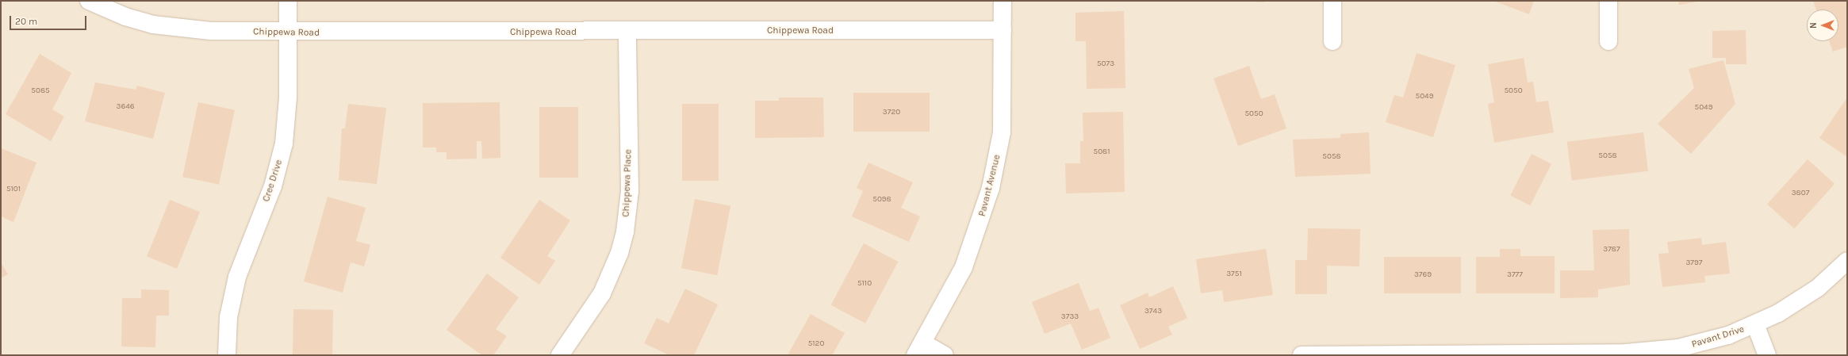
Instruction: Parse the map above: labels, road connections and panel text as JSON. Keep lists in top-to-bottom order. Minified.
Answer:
{"streets":{"street":["Chippewa Road","Cree Drive","Chippewa Place","Pavant Avenue","Pavant Drive"]},"crossings":[["Chippewa Road","Cree Drive"],["Chippewa Road","Chippewa Place"],["Chippewa Road","Pavant Avenue"]],"house_numbers":["5073","5085","5050","5049","3646","5049","3720","5050","5081","5058","5058","5101","3807","5098","3787","3797","3751","3769","3777","5110","3743","3733","5120"],"scale_bar":"20 m","north":"left"}
